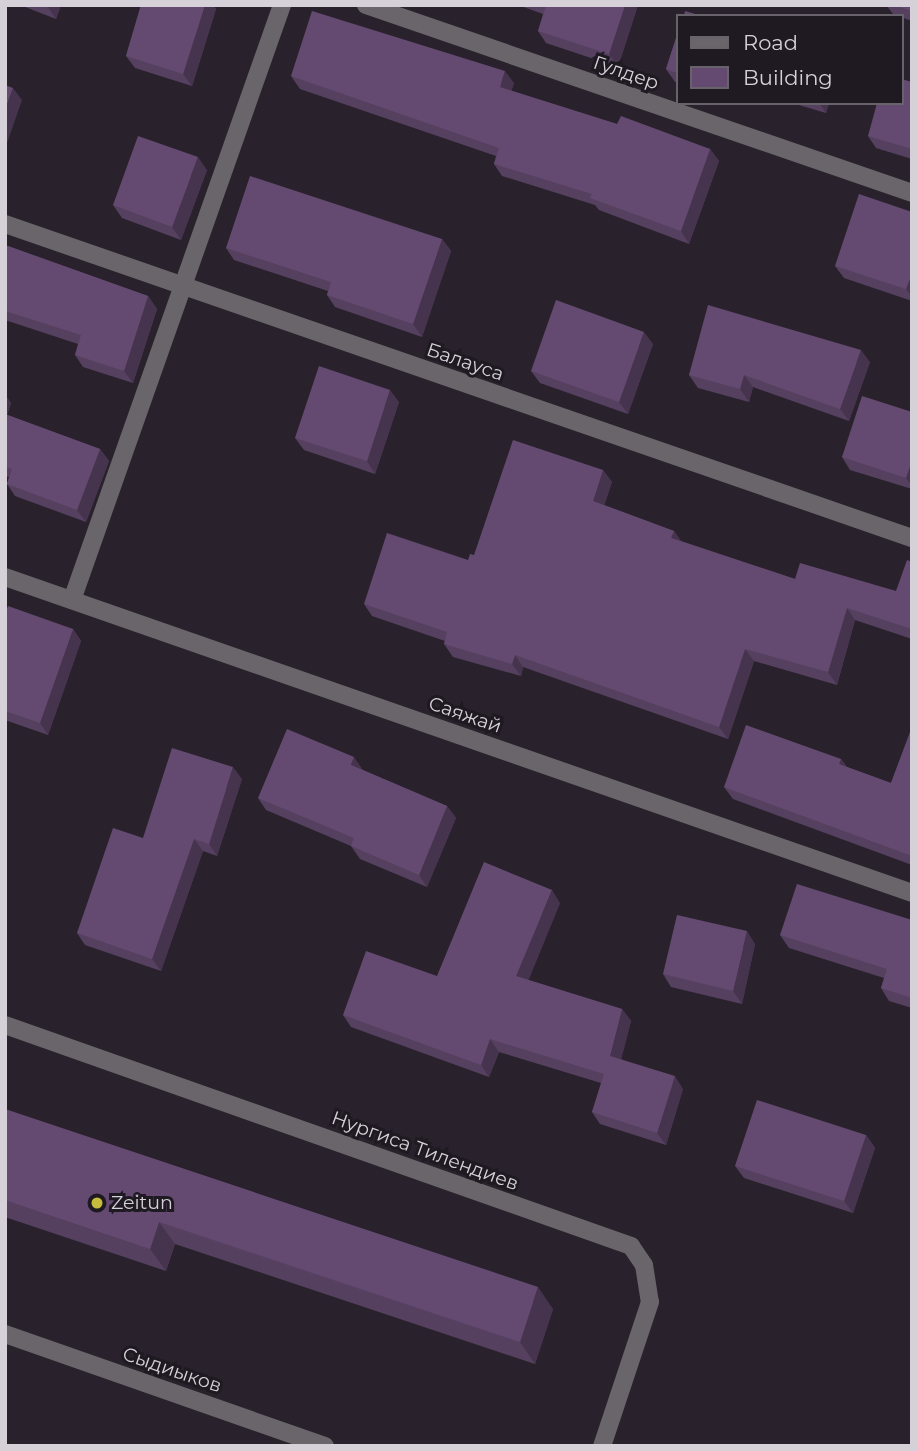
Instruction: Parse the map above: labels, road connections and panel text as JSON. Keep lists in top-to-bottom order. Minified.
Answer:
{"streets":{"street":["Гулдер","Балауса","Саяжай","Нургиса Тилендиев","Сыдиыков"]},"places":["Zeitun"],"legend":["Road","Building"]}
